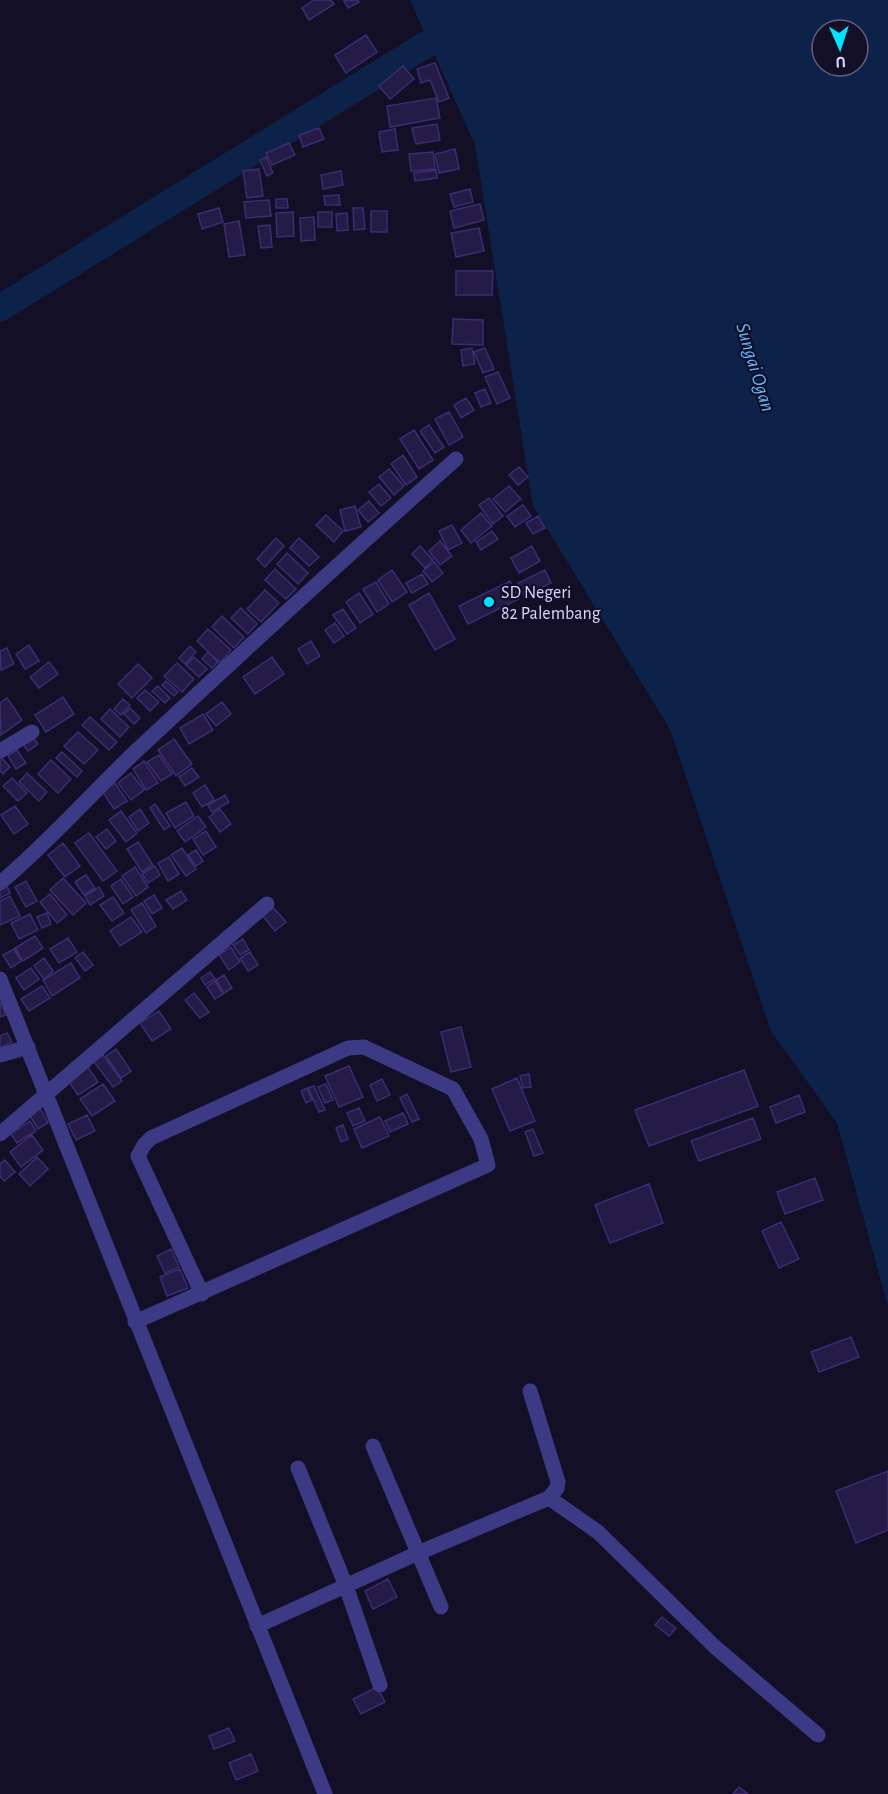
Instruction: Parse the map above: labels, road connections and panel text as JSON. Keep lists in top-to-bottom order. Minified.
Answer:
{"water":["Sungai Ogan"],"places":["SD Negeri 82 Palembang"],"north":"bottom"}
